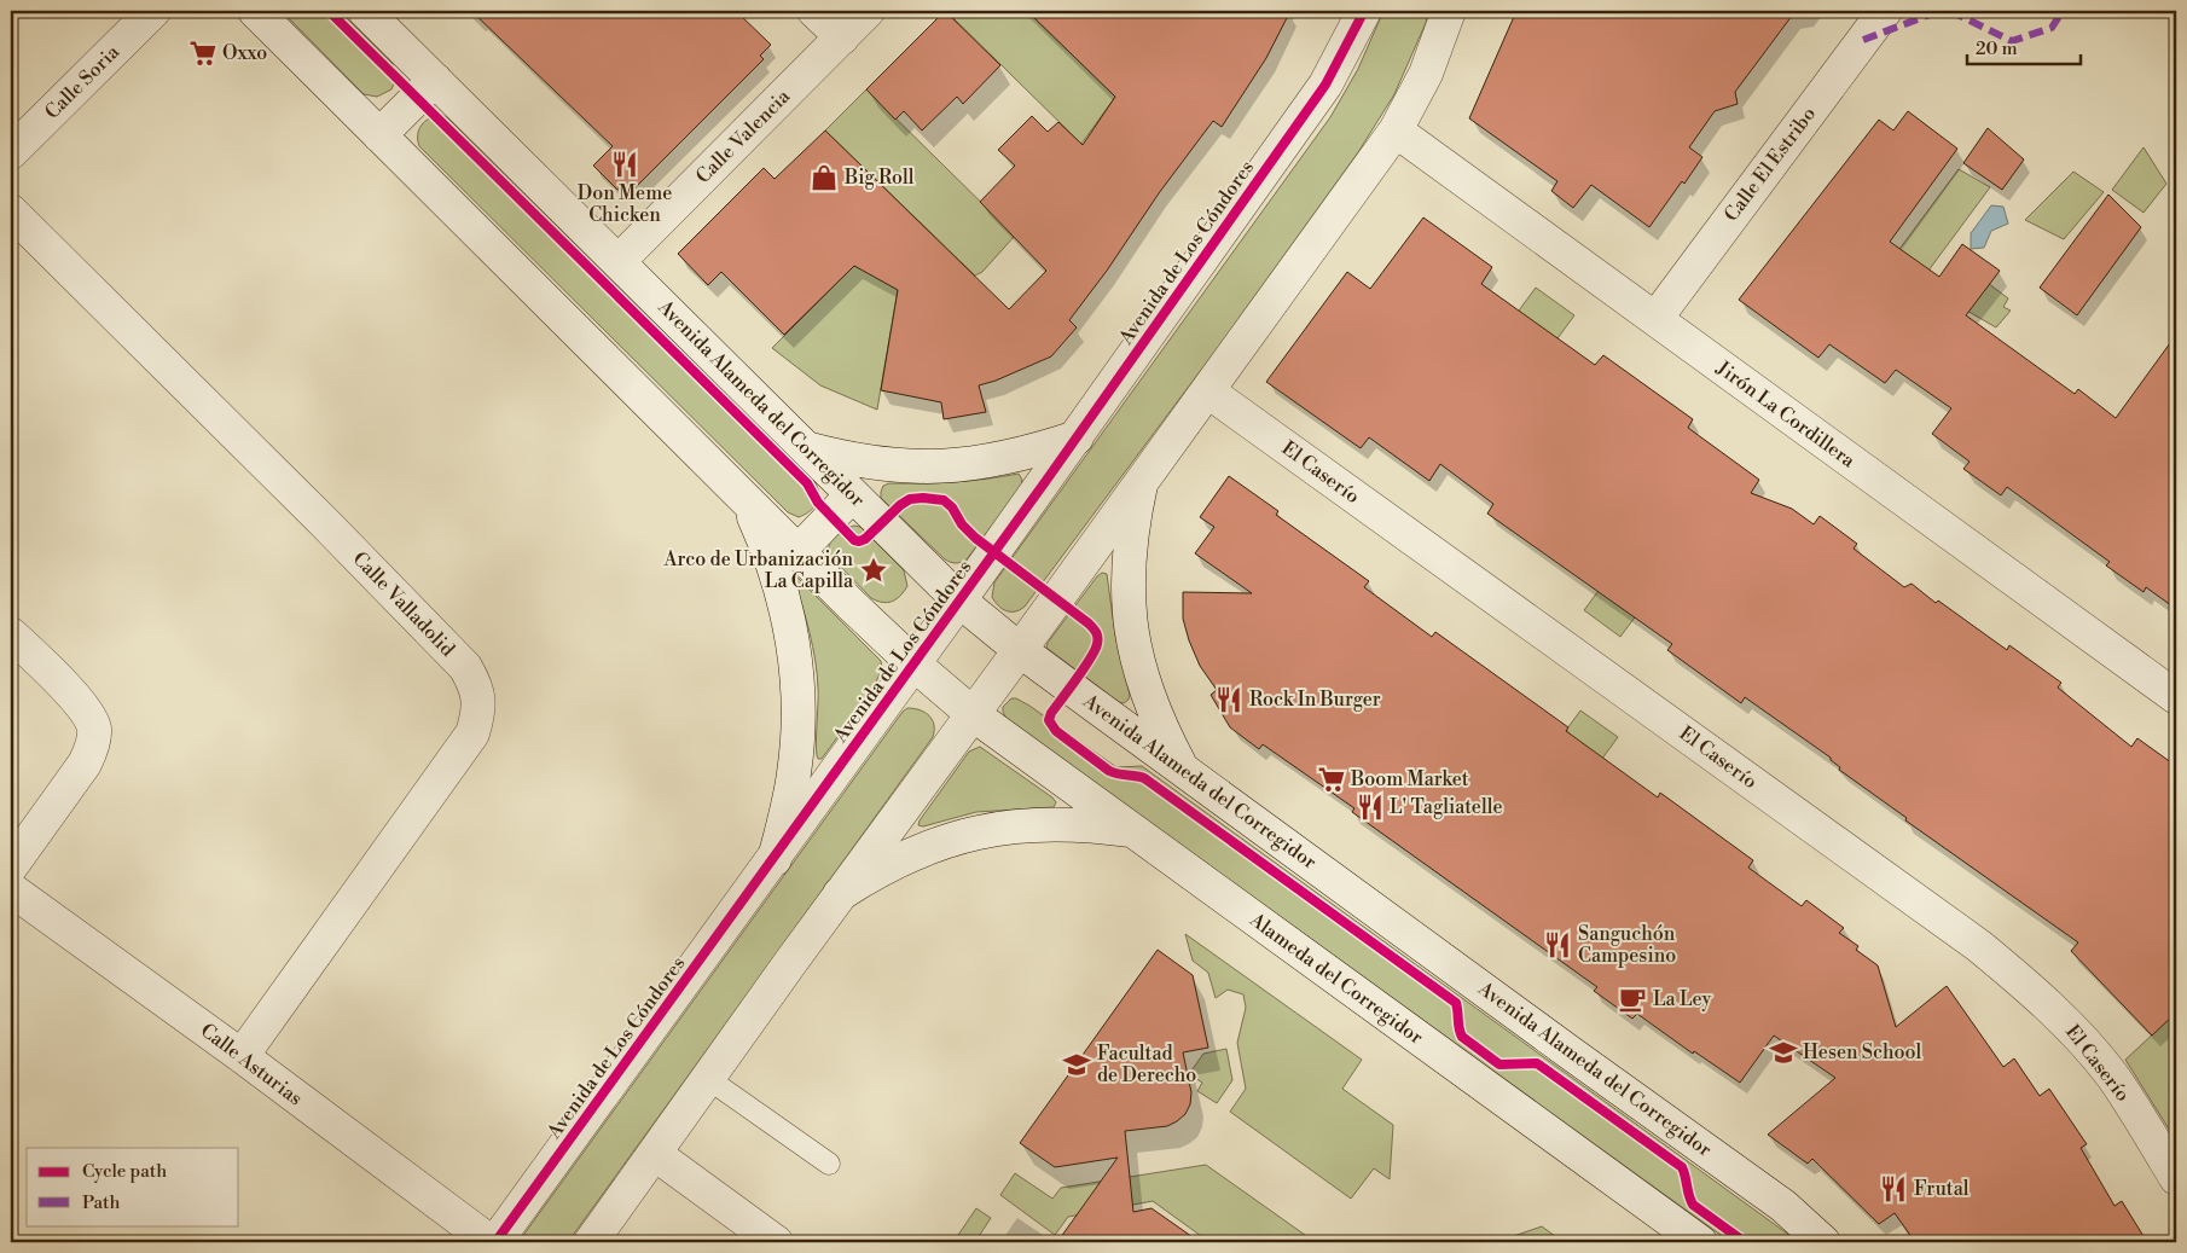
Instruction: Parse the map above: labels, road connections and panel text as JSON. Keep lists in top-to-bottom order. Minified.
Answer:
{"streets":{"street":["Calle Soria","Calle Valencia","Calle El Estribo","Avenida de Los Cóndores","Avenida Alameda del Corregidor","Jirón La Cordillera","El Caserío","Calle Valladolid","Alameda del Corregidor","Calle Asturias"]},"crossings":[["Calle Valencia","Avenida Alameda del Corregidor"],["Calle El Estribo","Jirón La Cordillera"],["Avenida de Los Cóndores","Avenida Alameda del Corregidor"],["Avenida de Los Cóndores","Calle Asturias"],["Calle Valladolid","Calle Asturias"]],"places":{"supermarket":["Oxxo","Boom Market"],"restaurant":["Don Meme Chicken","Rock In Burger","L' Tagliatelle","Sanguchón Campesino","Frutal"],"shop":["Big Roll"],"place":["Arco de Urbanización La Capilla"],"cafe":["La Ley"],"school or university":["Hesen School","Facultad de Derecho"]},"legend":["Cycle path","Path"],"scale_bar":"20 m"}
